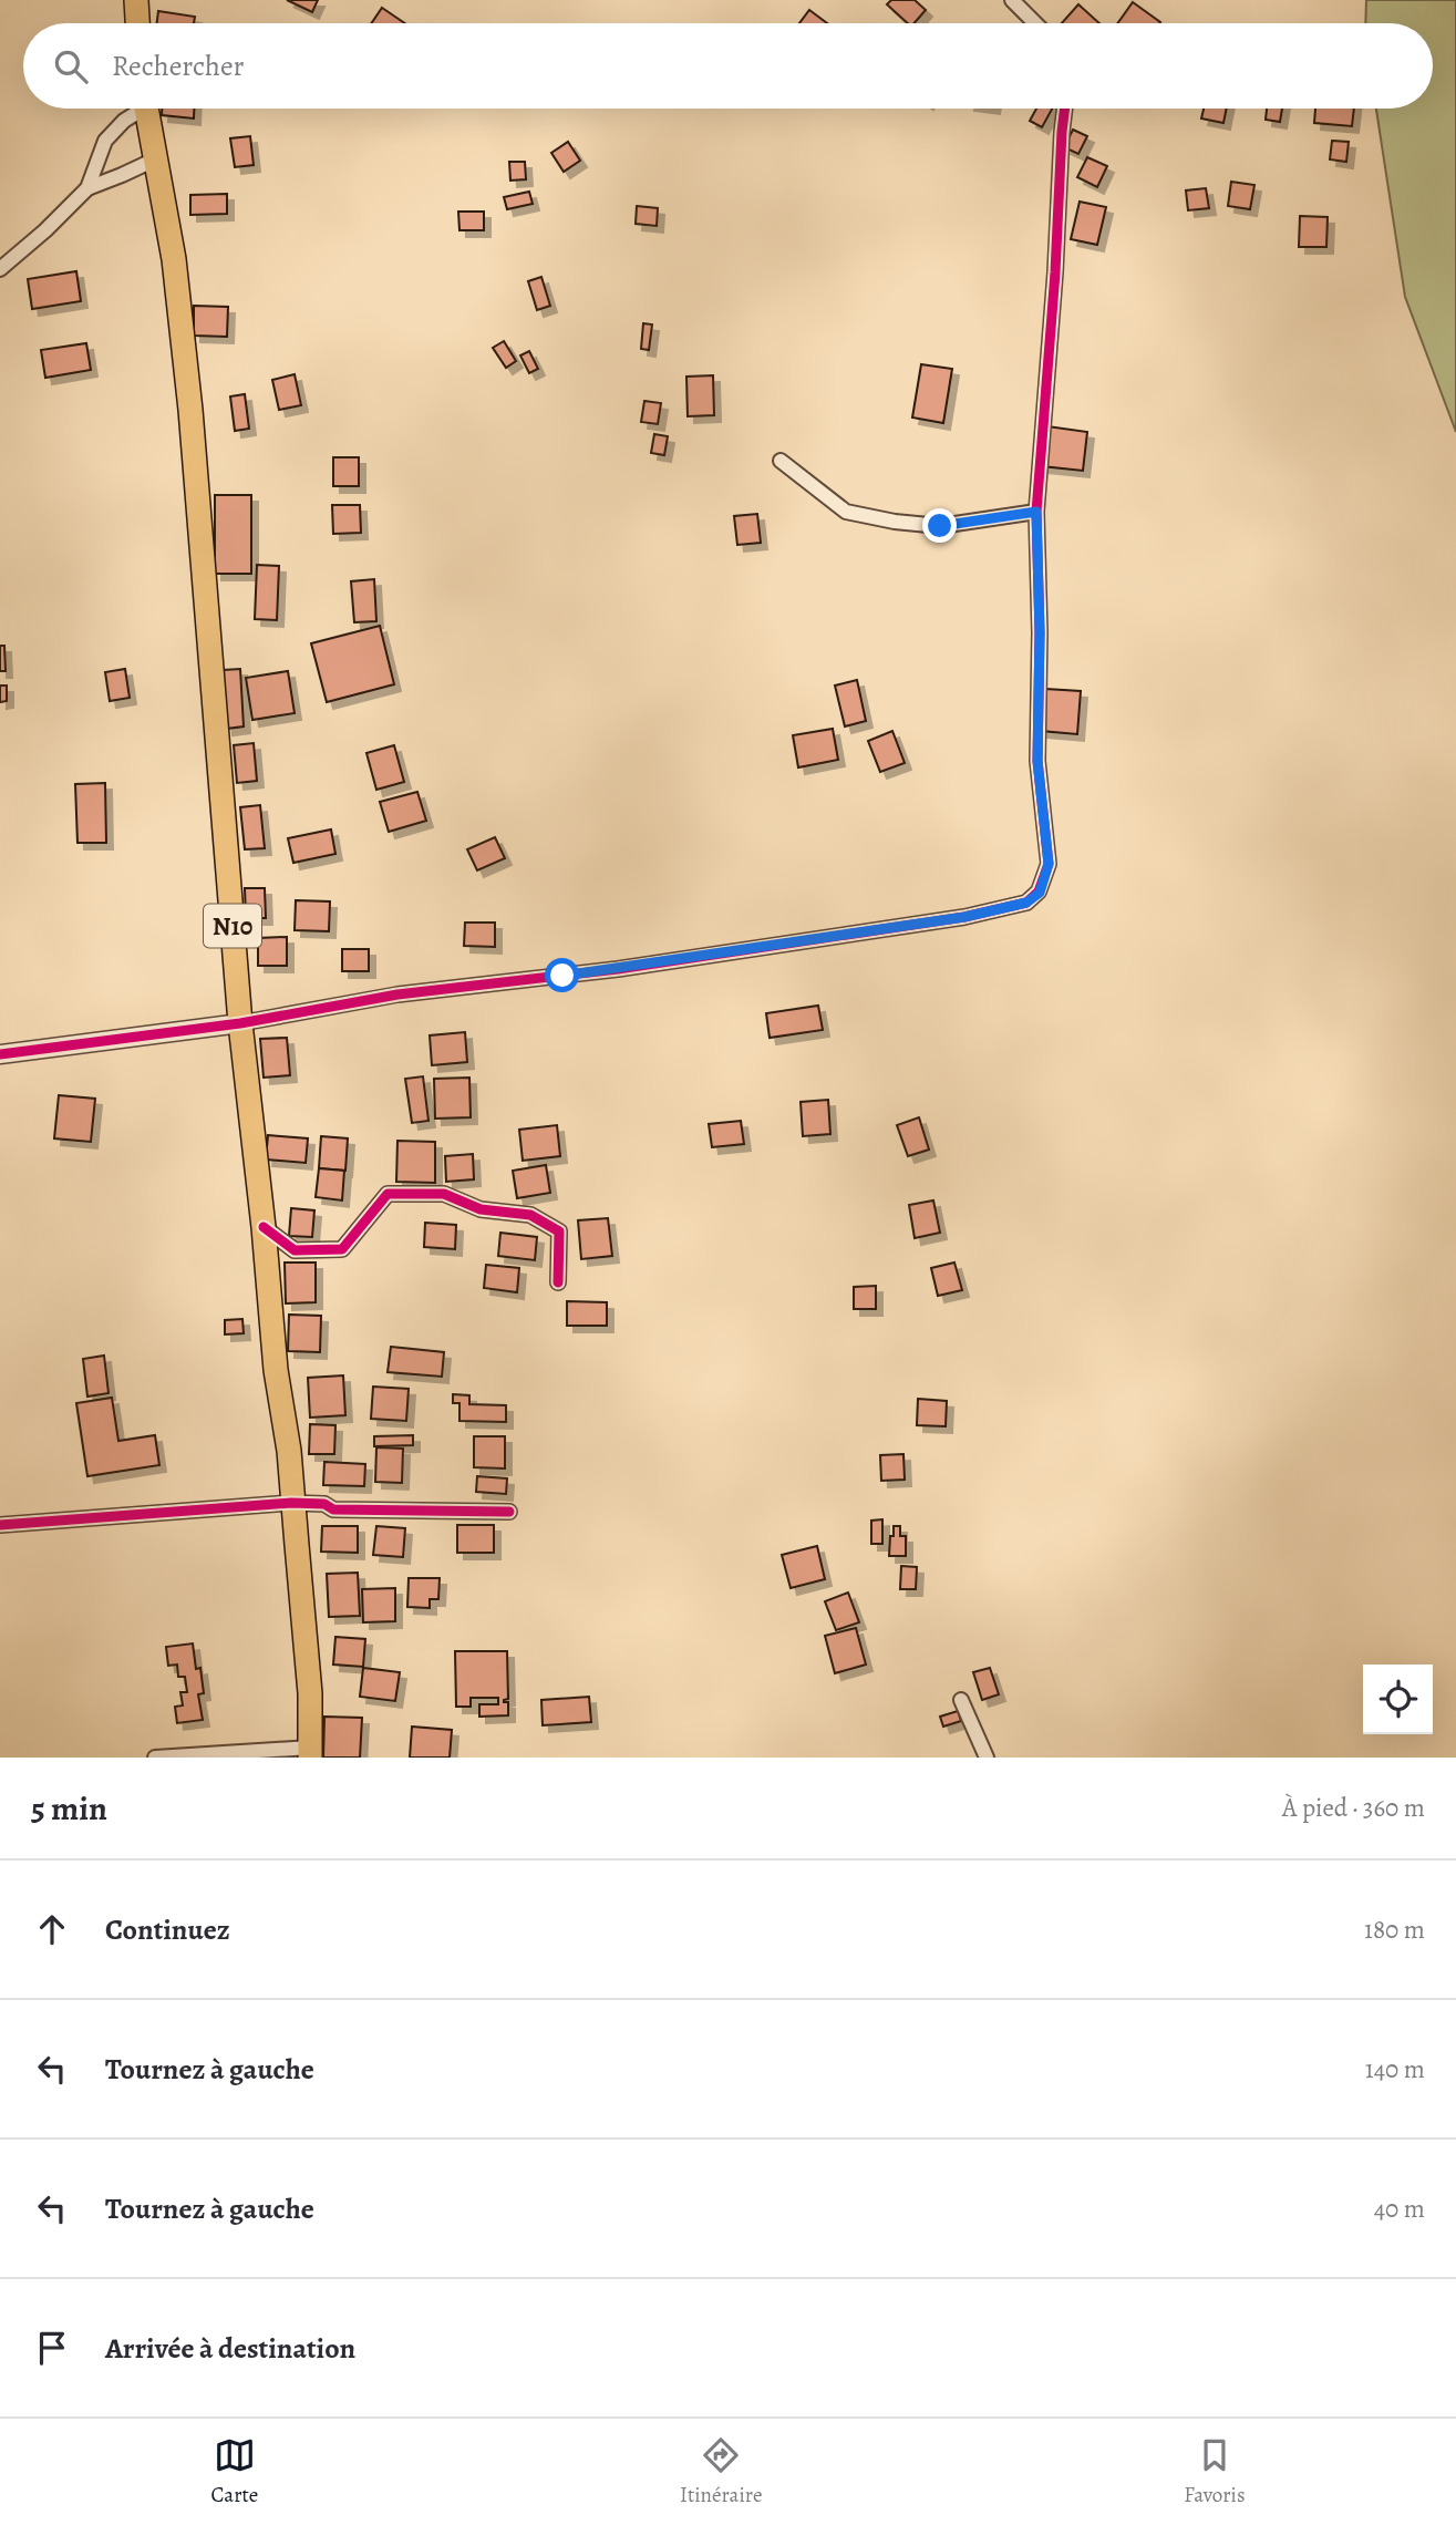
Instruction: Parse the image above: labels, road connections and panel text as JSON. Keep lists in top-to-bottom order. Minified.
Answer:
{"streets":{"highway":["N10"]},"page":{"search":"Rechercher","heading":["5 min","À pied · 360 m"],"list":[["Continuez","180 m"],["Tournez à gauche","140 m"],["Tournez à gauche","40 m"],"Arrivée à destination"],"nav":["Carte","Itinéraire","Favoris"]}}
